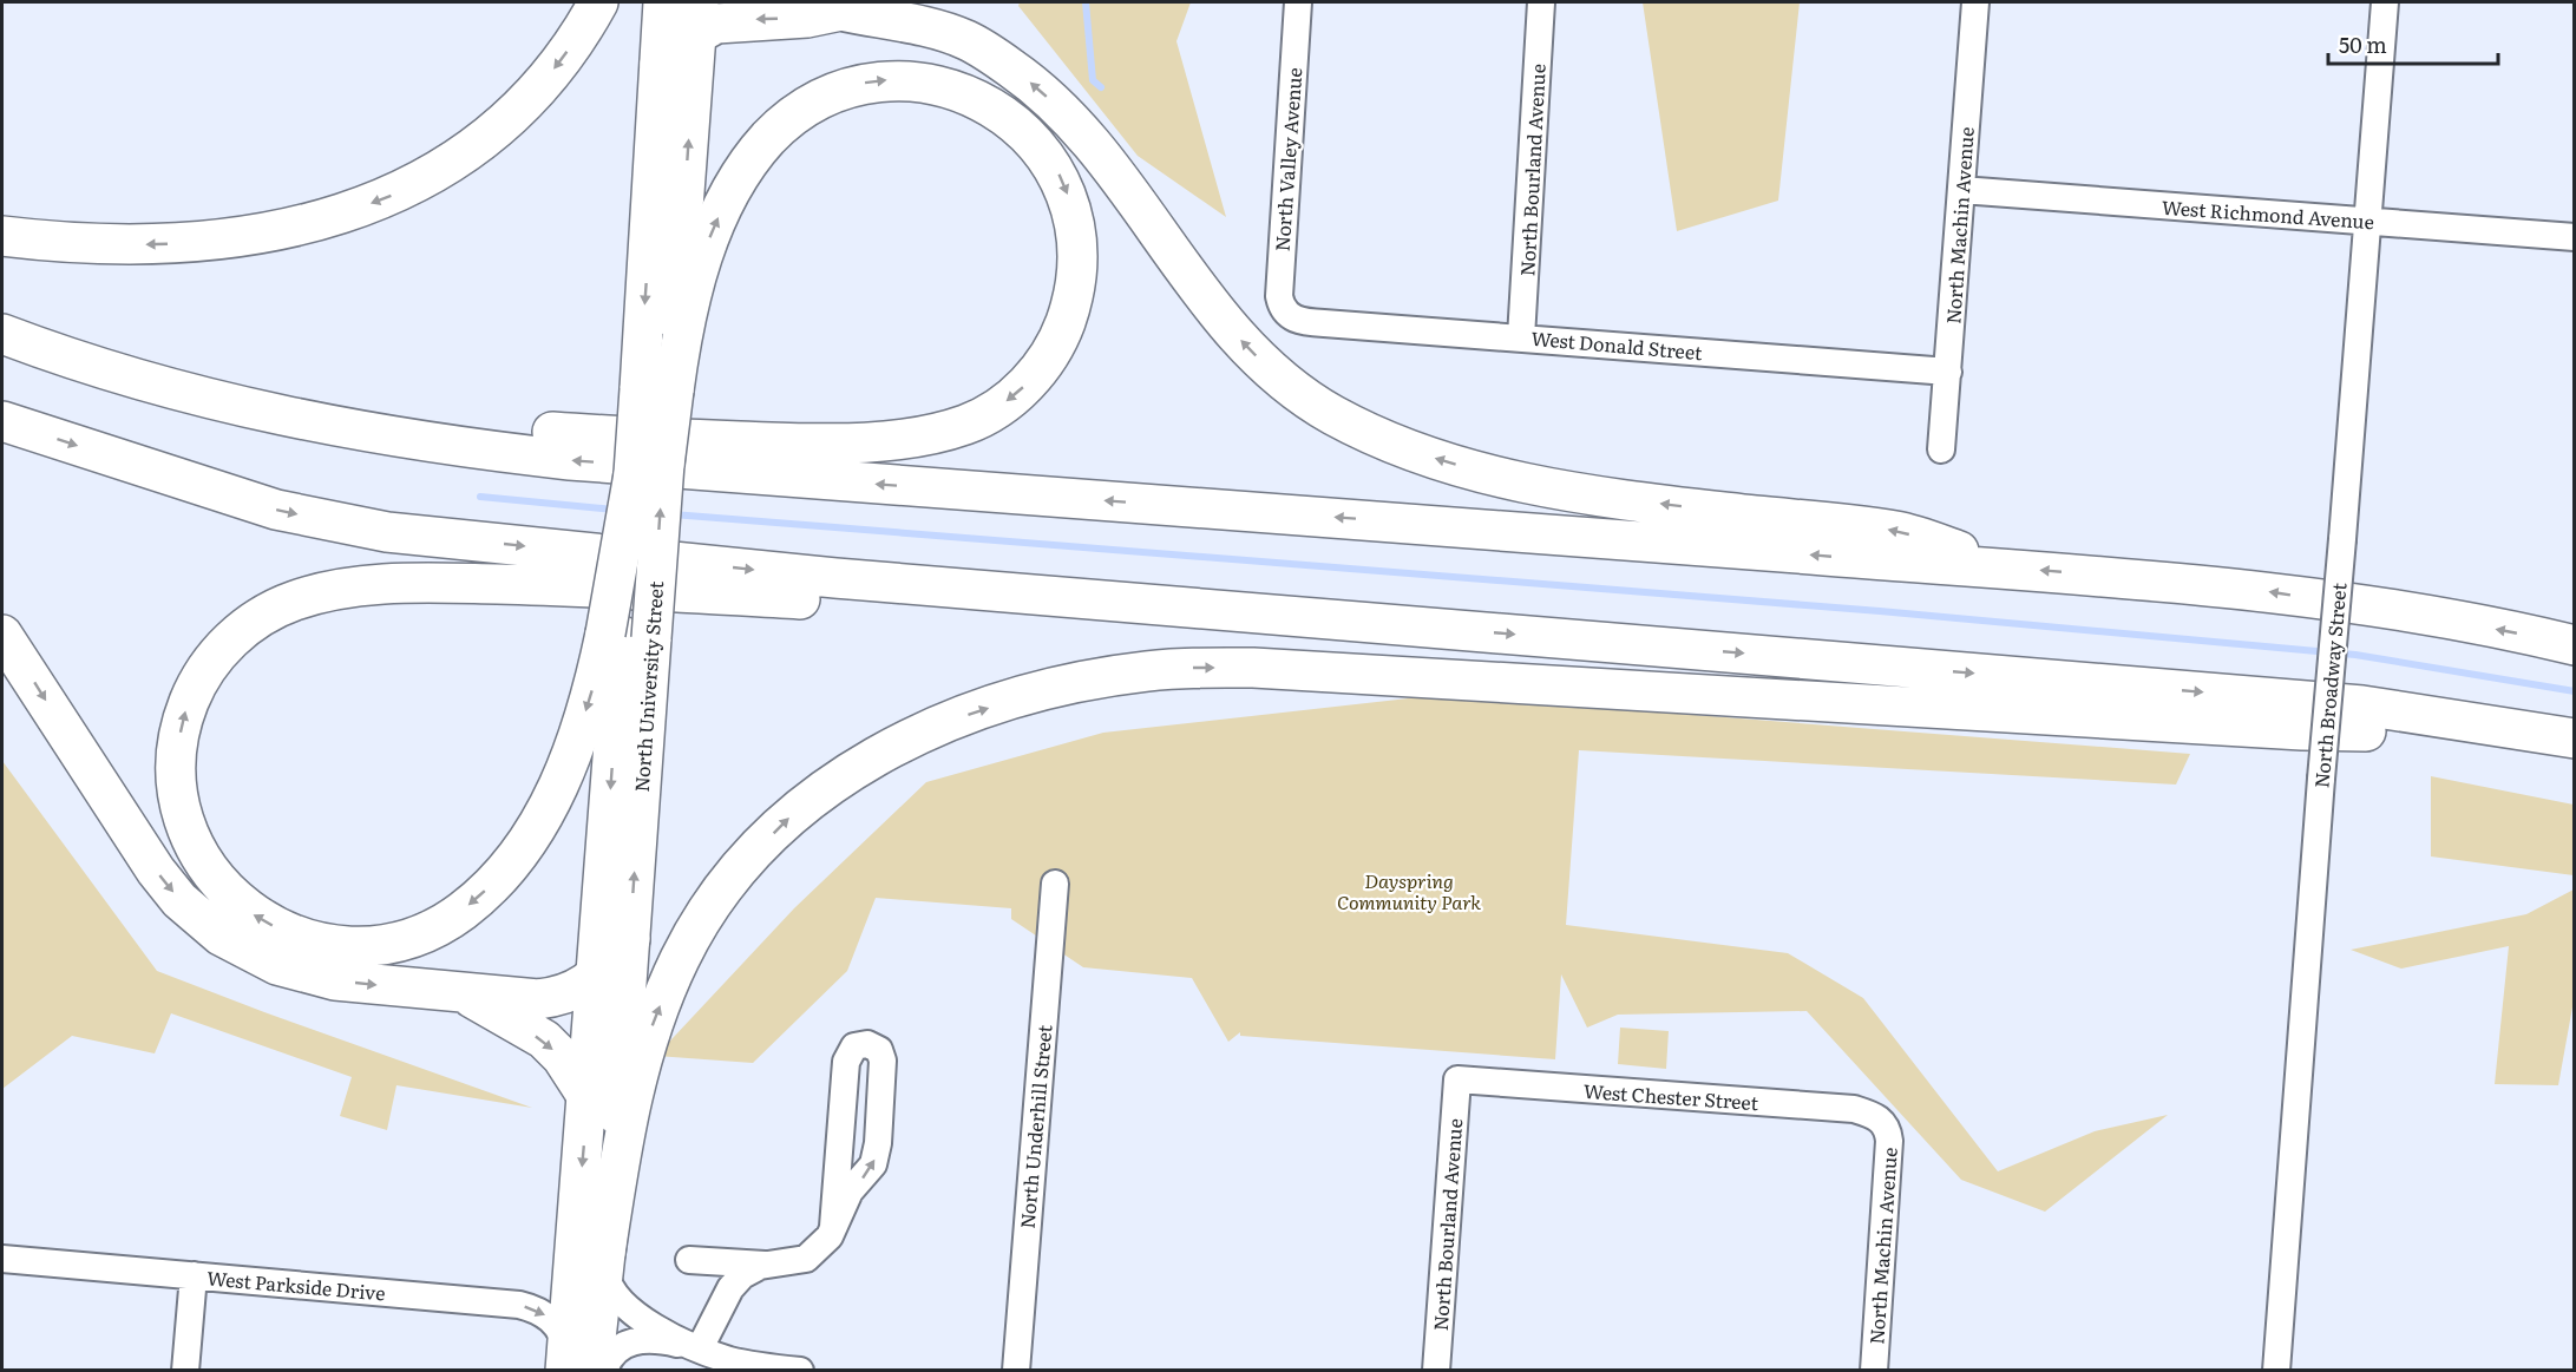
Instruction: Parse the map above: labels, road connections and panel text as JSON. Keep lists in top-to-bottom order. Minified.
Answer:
{"streets":{"main road":["North University Street"],"street":["North Valley Avenue","North Bourland Avenue","West Richmond Avenue","North Machin Avenue","West Donald Street","North Broadway Street","West Chester Street","North Underhill Street","West Parkside Drive"]},"crossings":[["North Valley Avenue","West Donald Street"],["North Bourland Avenue","West Donald Street"],["North Bourland Avenue","West Chester Street"],["West Richmond Avenue","North Machin Avenue"],["West Richmond Avenue","North Broadway Street"],["North Machin Avenue","West Donald Street"],["North Machin Avenue","West Chester Street"],["North University Street","West Parkside Drive"]],"one_way":["West Parkside Drive"],"parks":["Dayspring Community Park"],"scale_bar":"50 m"}
